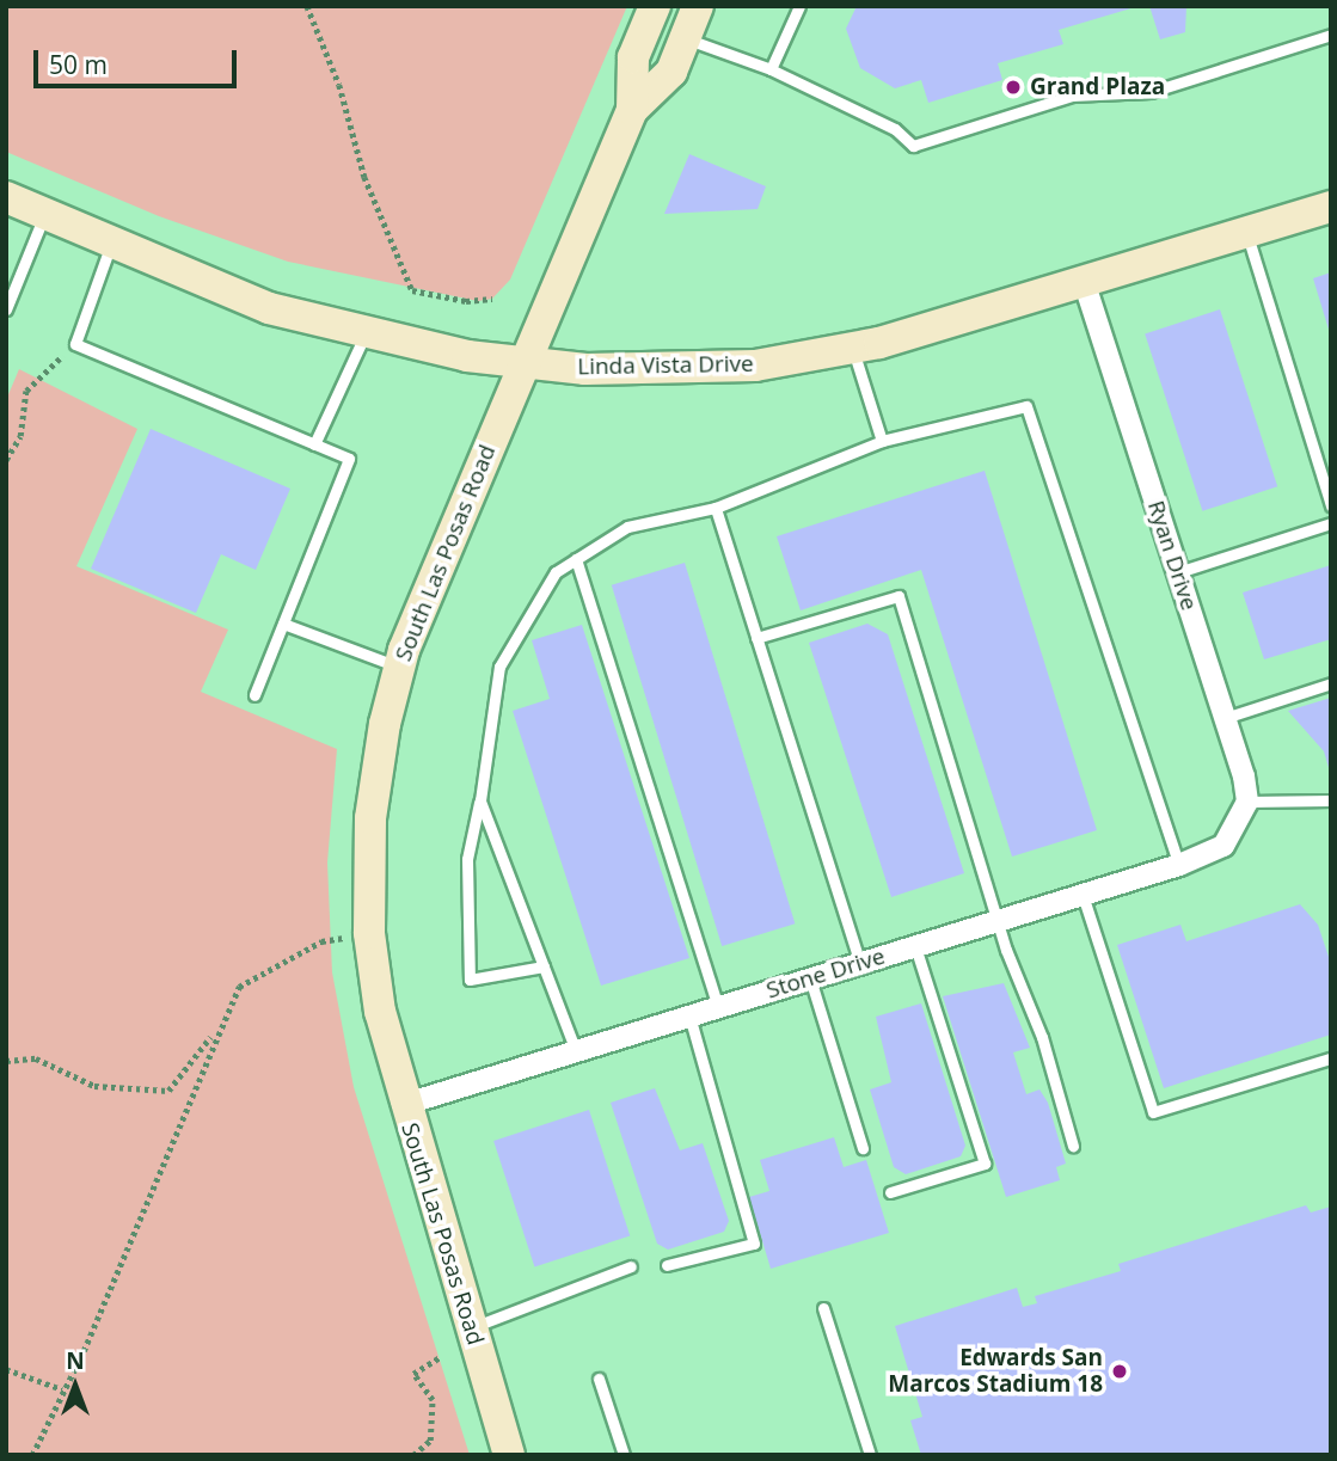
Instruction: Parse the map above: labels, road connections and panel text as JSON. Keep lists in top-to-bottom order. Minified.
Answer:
{"streets":{"main road":["Linda Vista Drive","South Las Posas Road"],"street":["Ryan Drive","Stone Drive"]},"crossings":[["Linda Vista Drive","South Las Posas Road"],["Linda Vista Drive","Ryan Drive"],["South Las Posas Road","Stone Drive"],["Ryan Drive","Stone Drive"]],"places":["Grand Plaza","Edwards San Marcos Stadium 18"],"scale_bar":"50 m","north":"top"}
